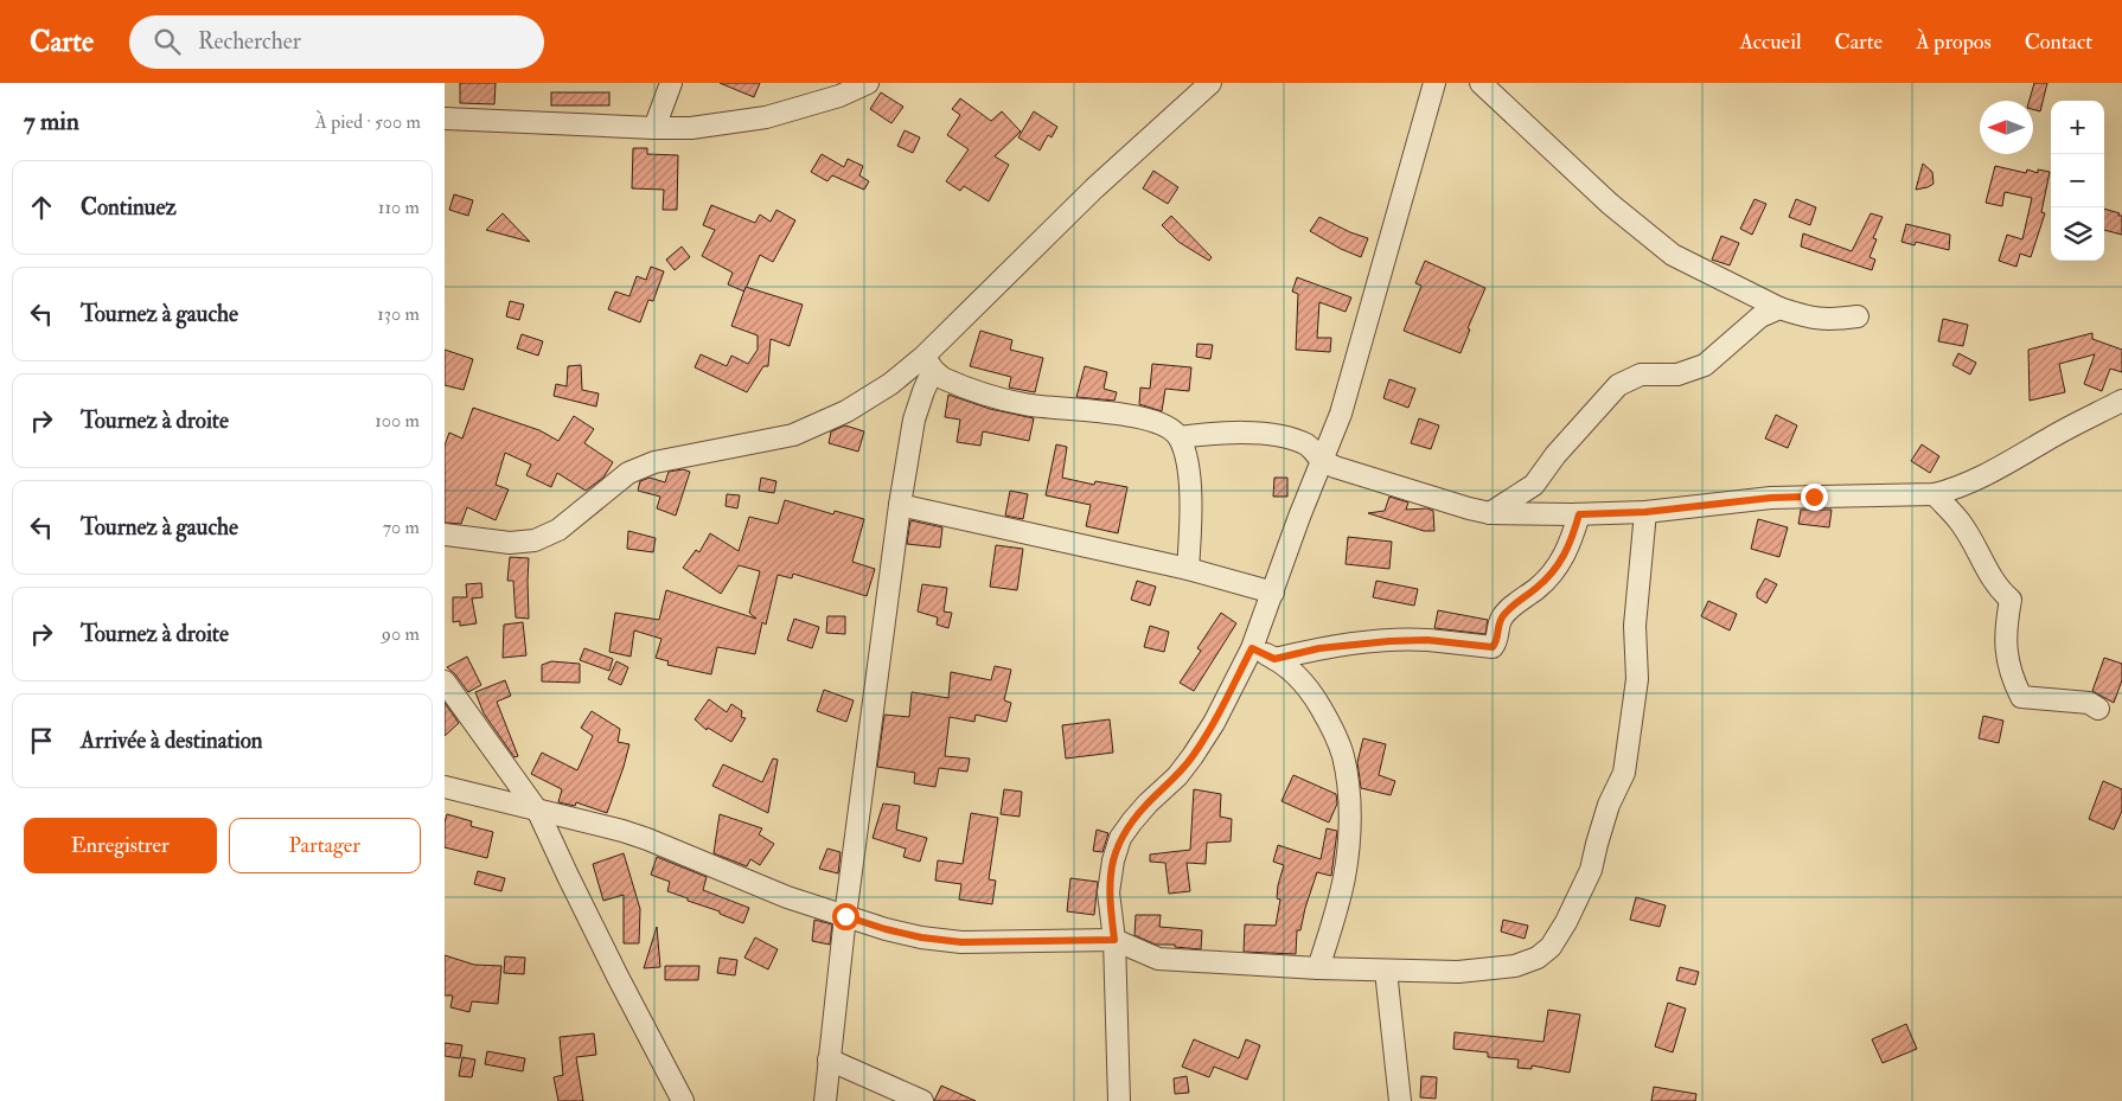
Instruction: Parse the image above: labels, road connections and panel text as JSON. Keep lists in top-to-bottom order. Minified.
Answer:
{"north":"left","page":{"header":"Carte","search":"Rechercher","nav":["Accueil","Carte","À propos","Contact"],"heading":["7 min","À pied · 500 m"],"map_buttons":["+","−"],"list":[["Continuez","110 m"],["Tournez à gauche","130 m"],["Tournez à droite","100 m"],["Tournez à gauche","70 m"],["Tournez à droite","90 m"],"Arrivée à destination"],"buttons":["Enregistrer","Partager"]}}
